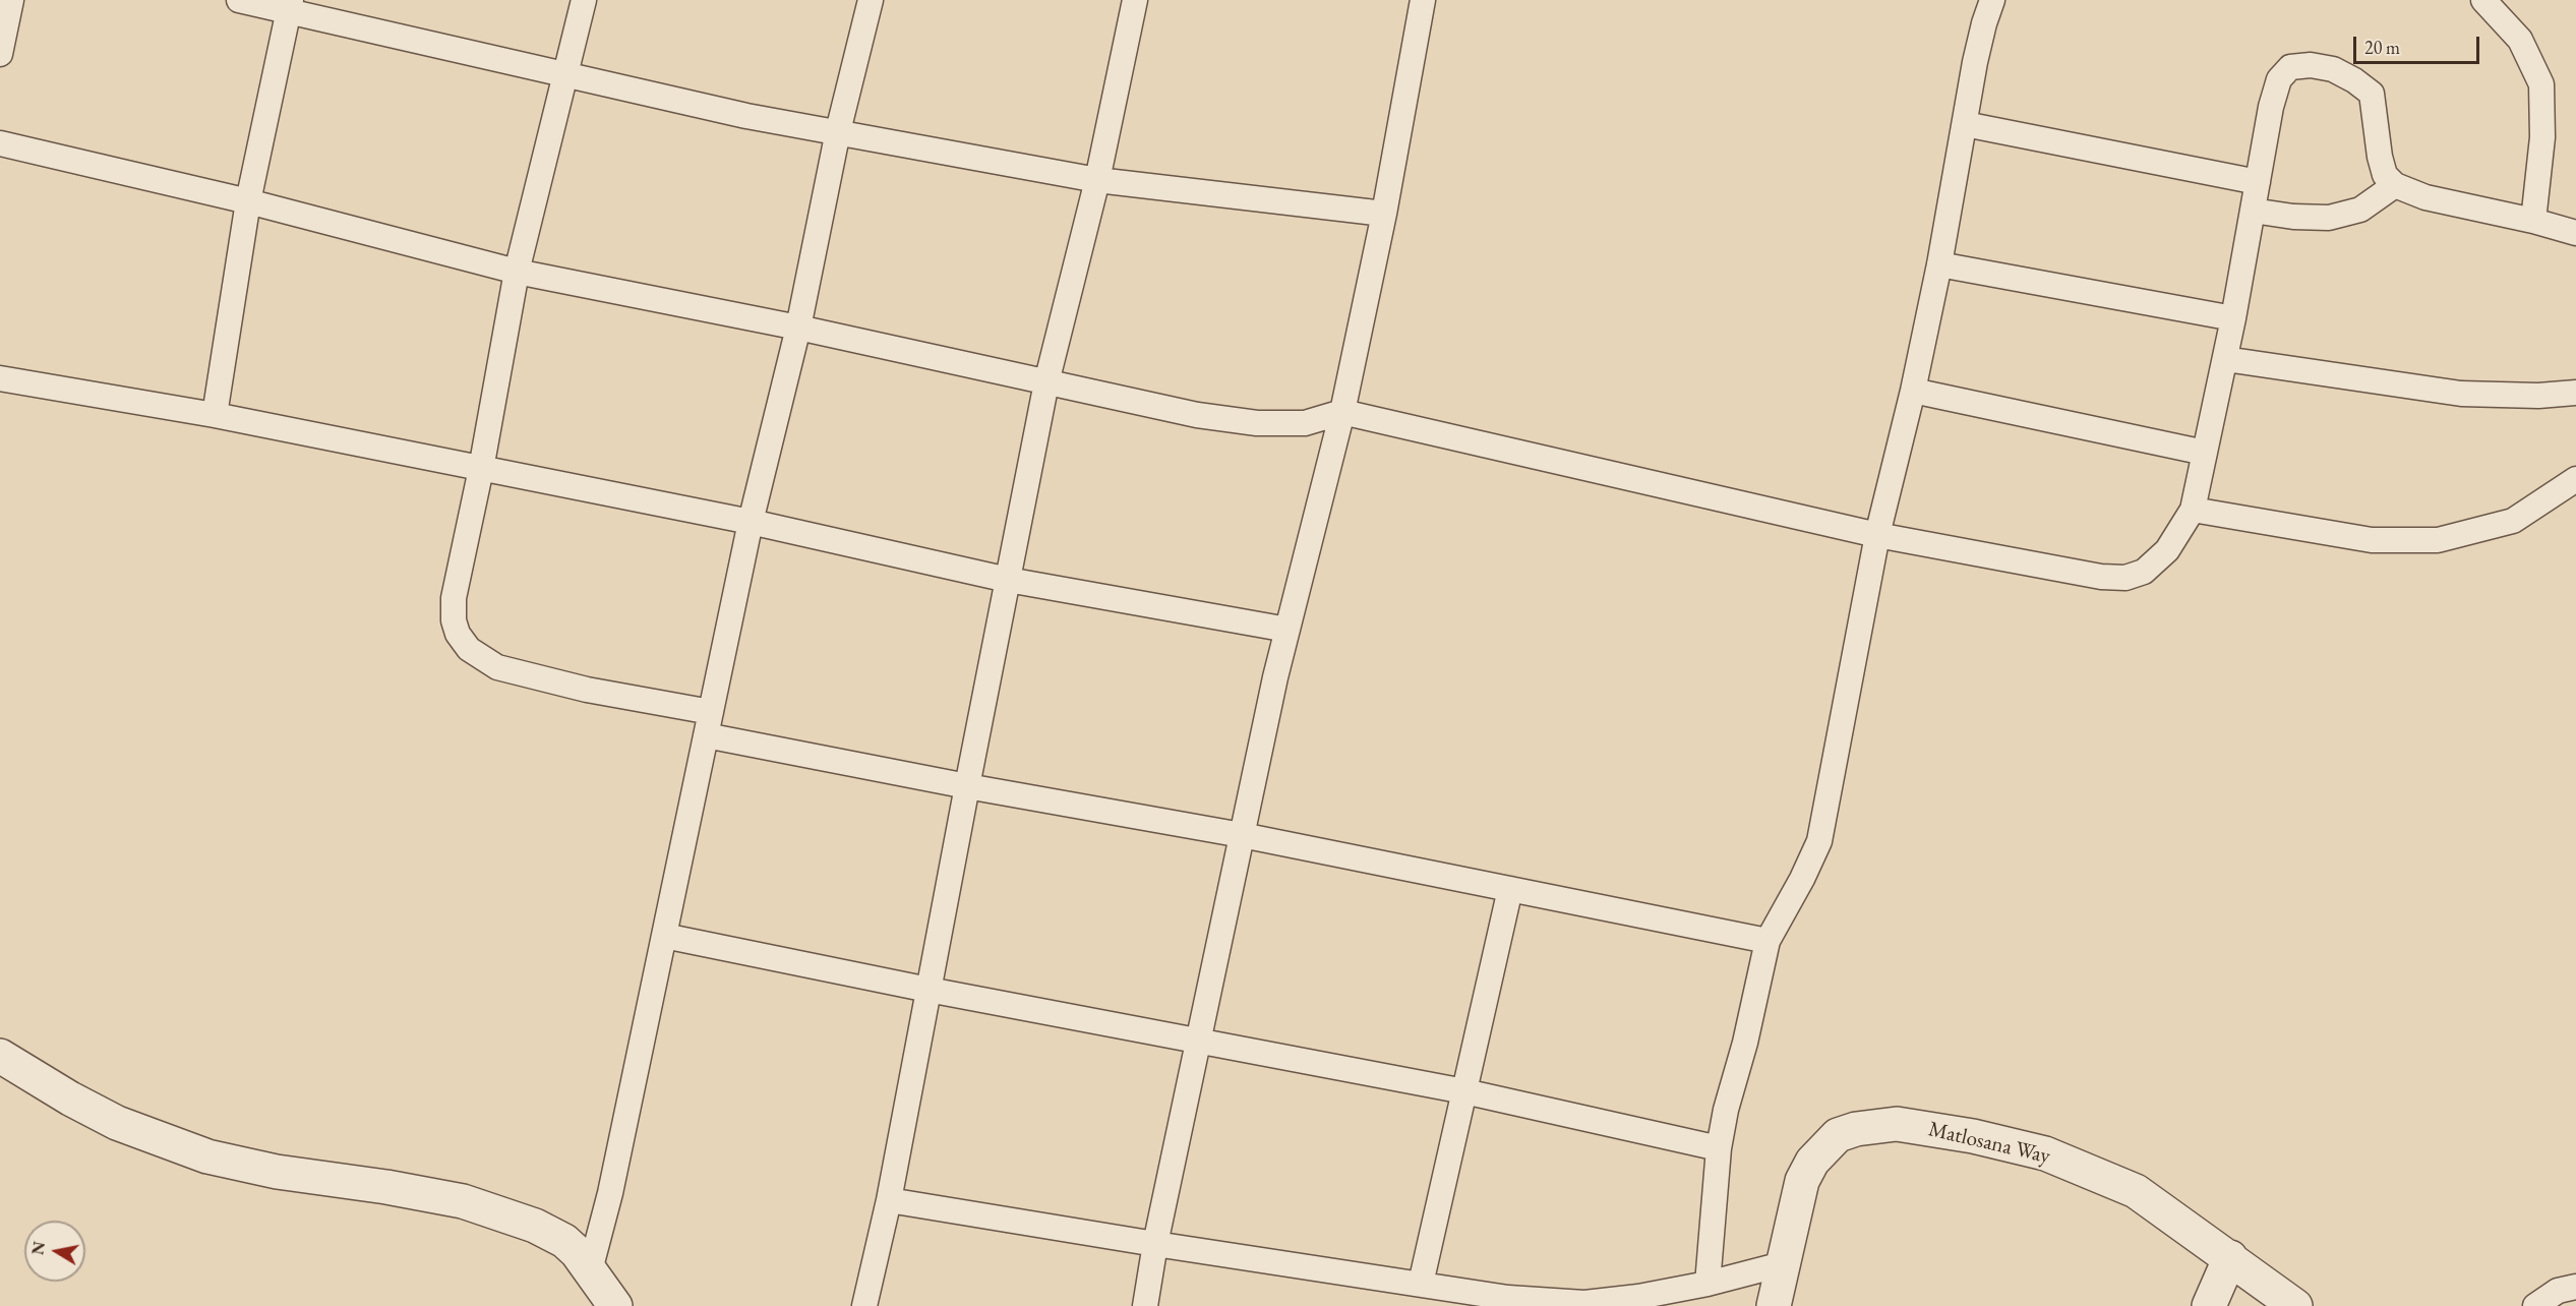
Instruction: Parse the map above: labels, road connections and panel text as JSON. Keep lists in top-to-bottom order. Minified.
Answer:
{"streets":{"street":["Matlosana Way"]},"scale_bar":"20 m","north":"left"}
